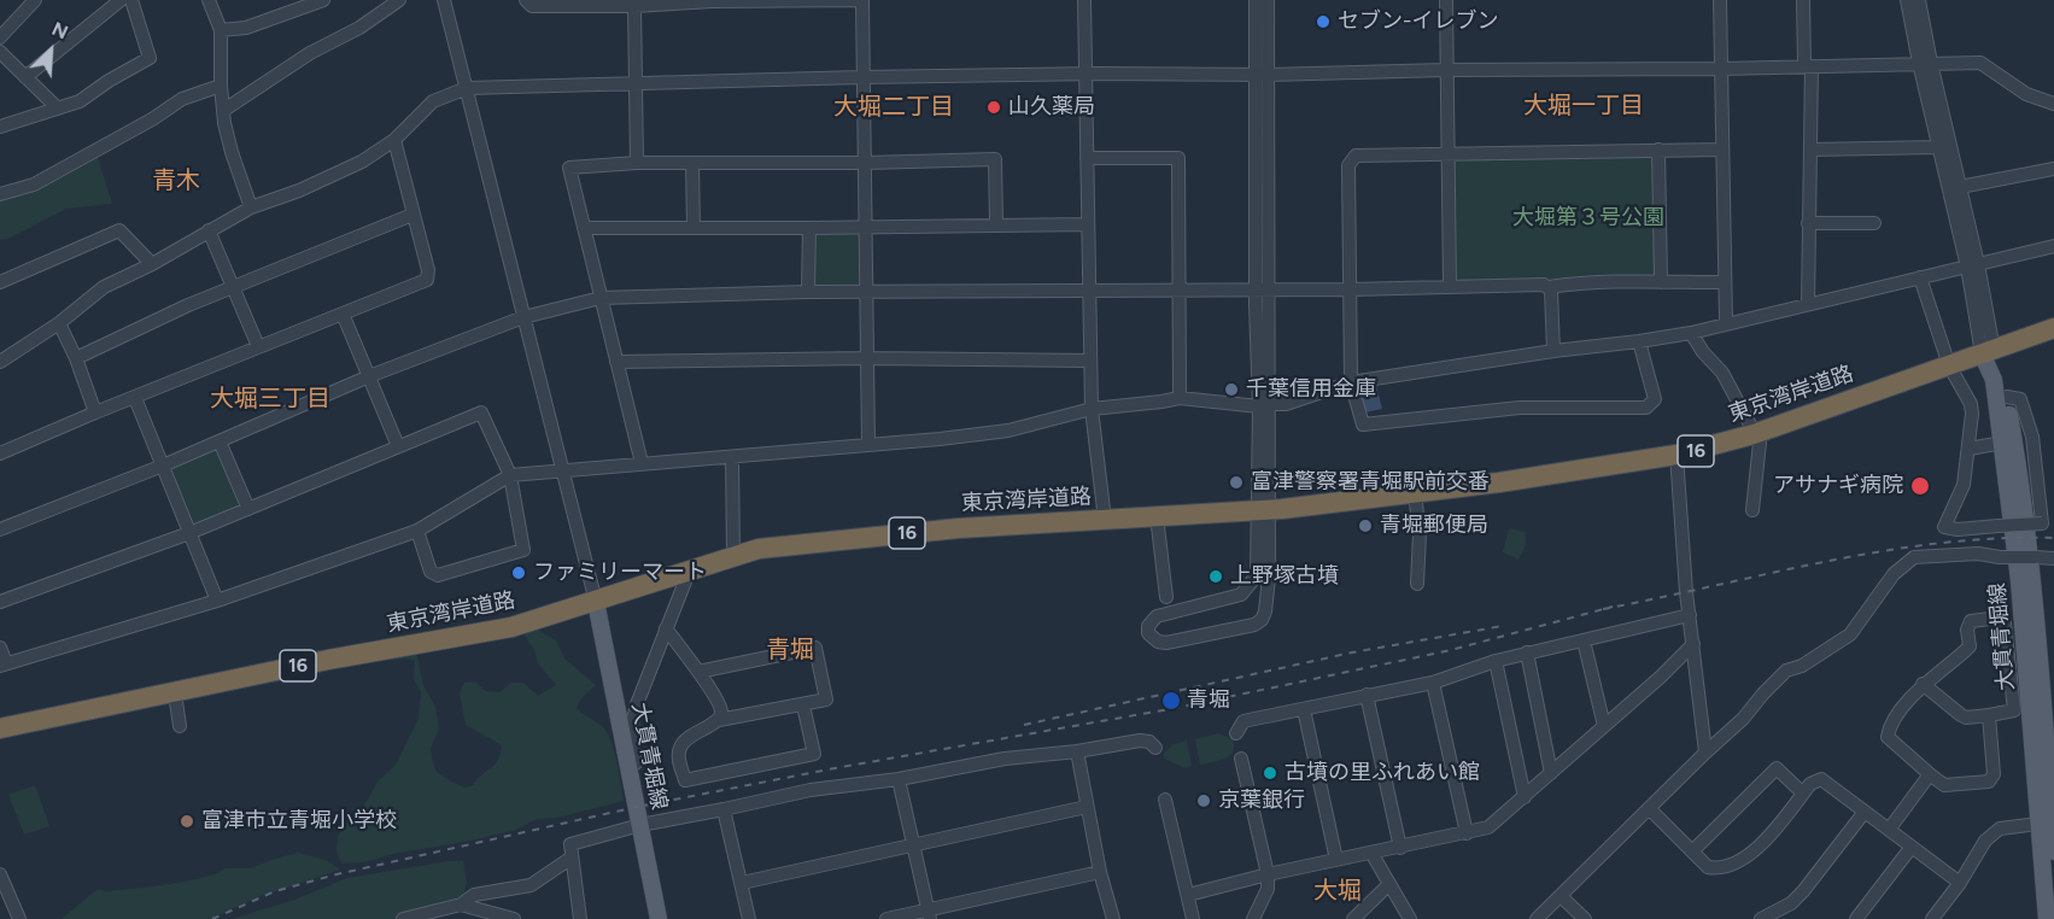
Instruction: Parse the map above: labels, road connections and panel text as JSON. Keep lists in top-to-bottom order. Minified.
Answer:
{"streets":{"highway":["東京湾岸道路","16"],"main road":["大貫青堀線"]},"crossings":[["東京湾岸道路","大貫青堀線"]],"districts":["大堀一丁目","大堀二丁目","青木","大堀三丁目","青堀","大堀"],"parks":["大堀第３号公園"],"places":["セブン-イレブン","山久薬局","千葉信用金庫","富津警察署青堀駅前交番","アサナギ病院","青堀郵便局","ファミリーマート","上野塚古墳","青堀","古墳の里ふれあい館","京葉銀行","富津市立青堀小学校"],"north":"top right"}
